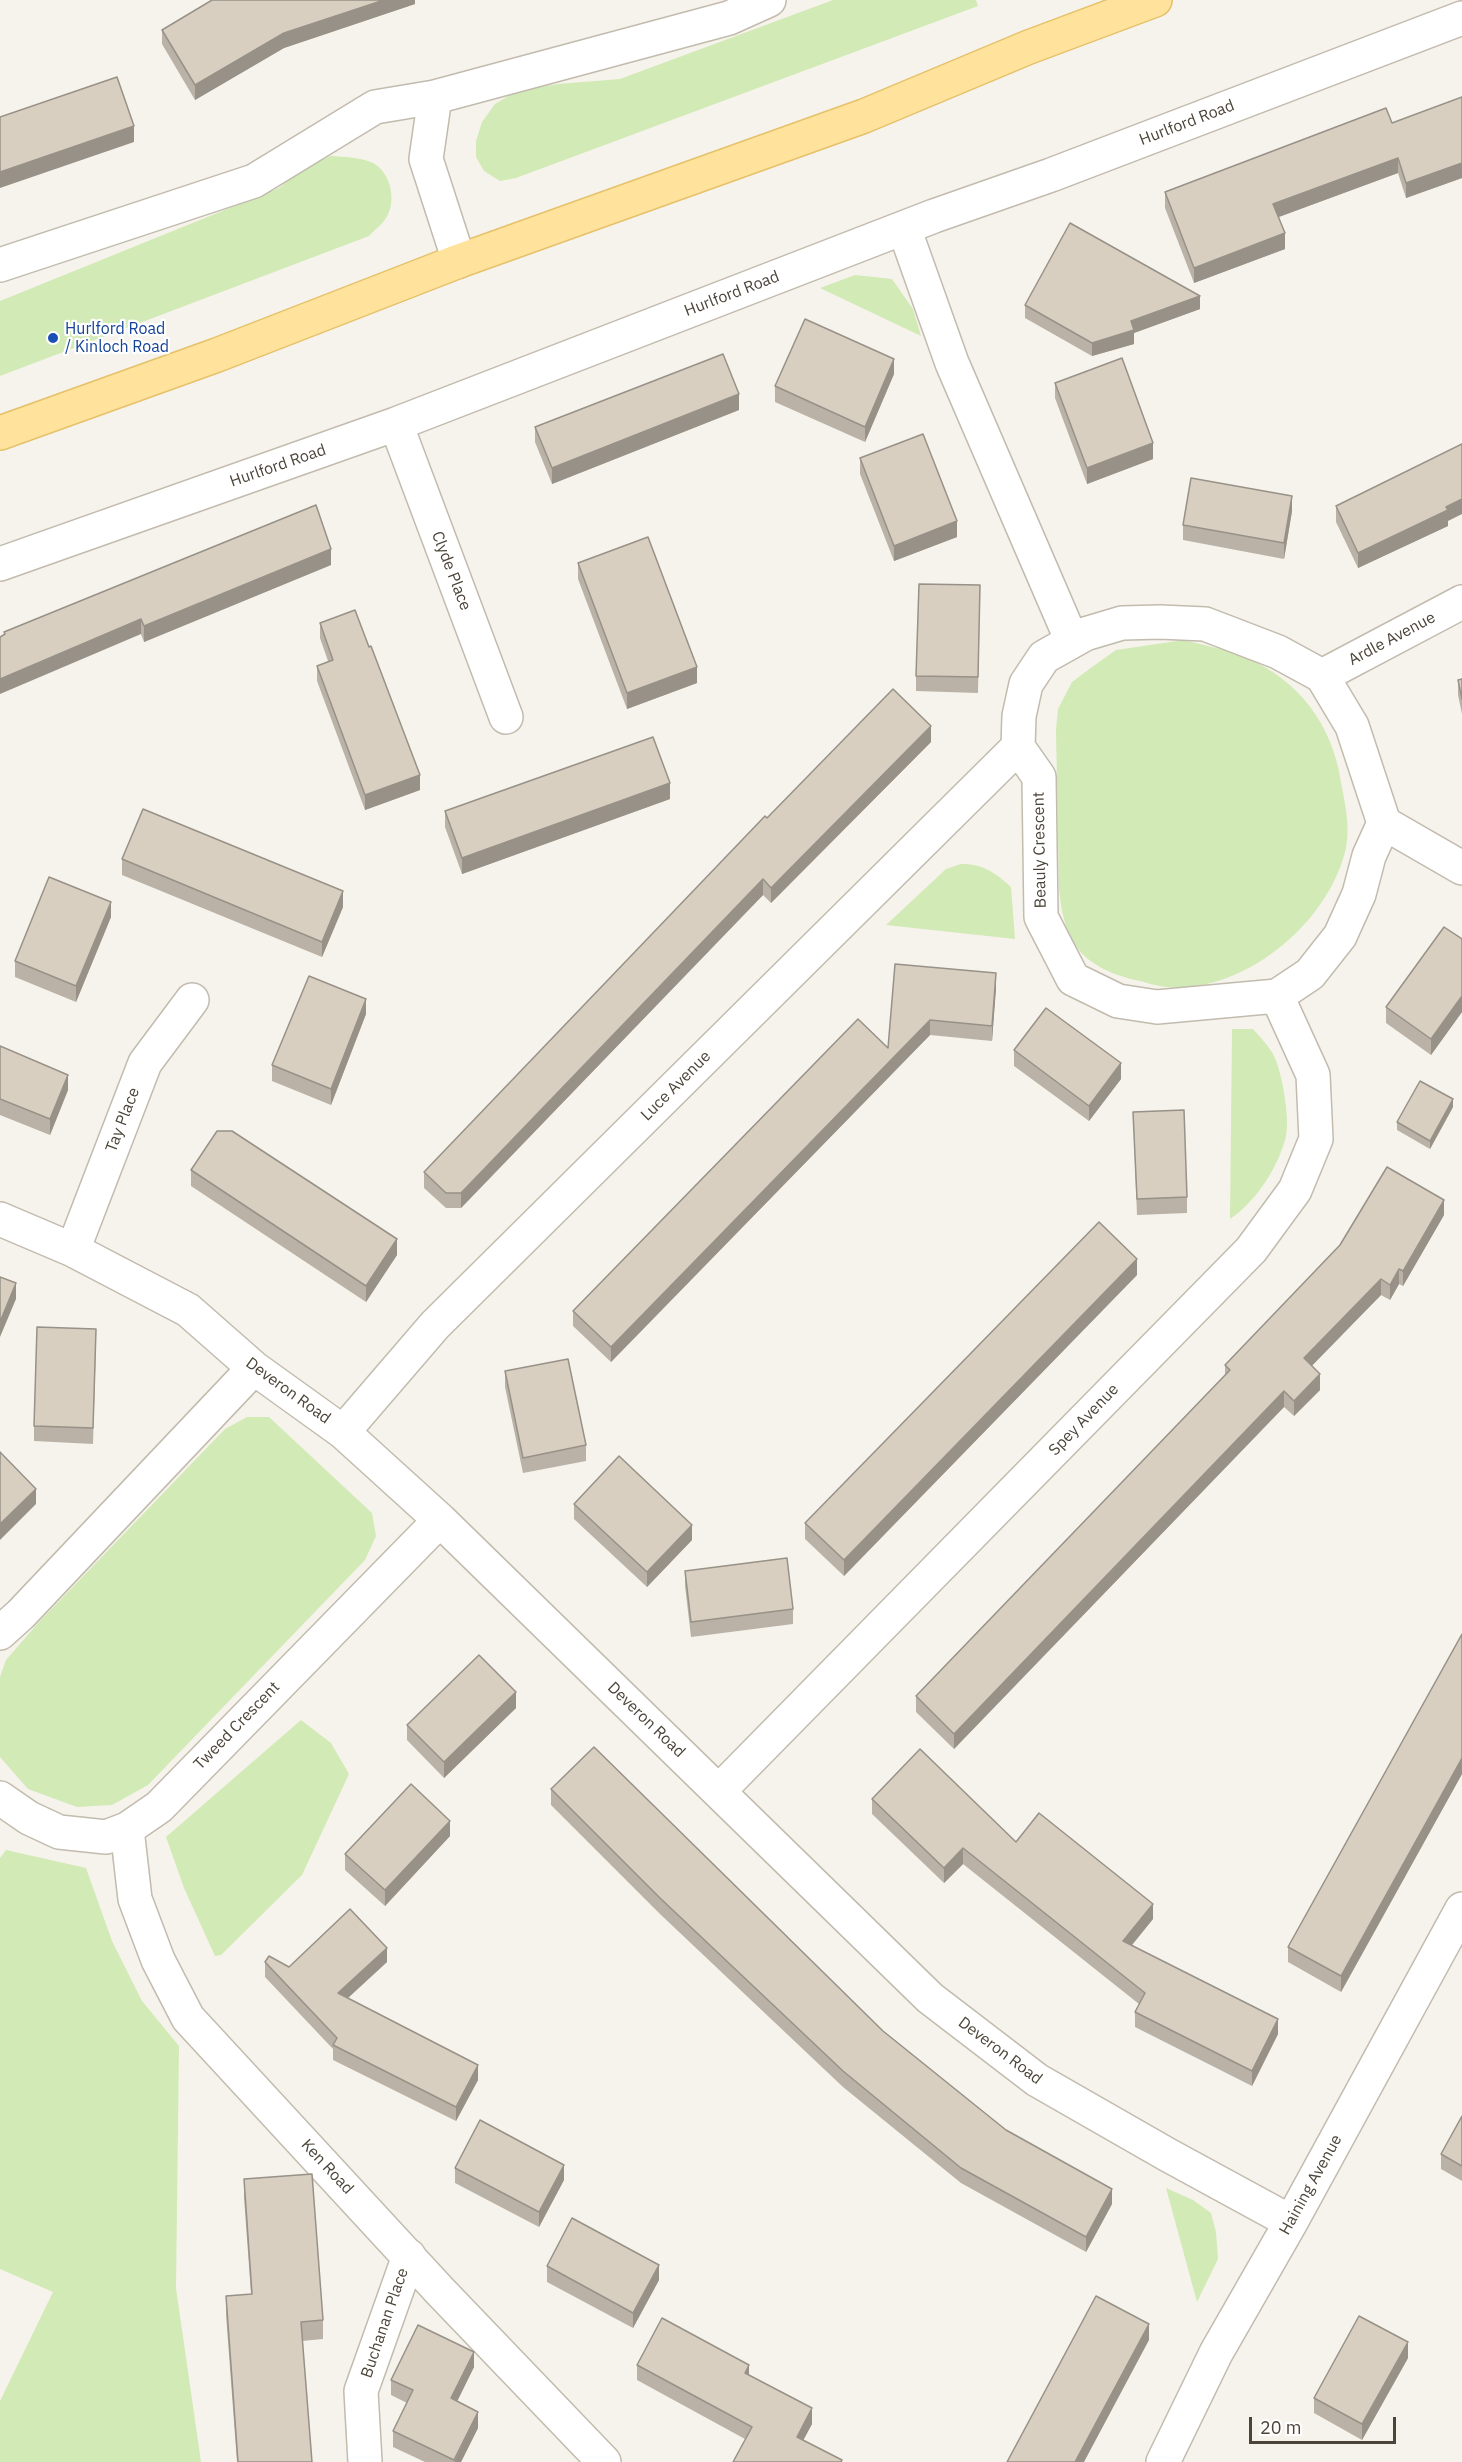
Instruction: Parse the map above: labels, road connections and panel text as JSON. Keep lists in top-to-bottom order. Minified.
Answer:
{"streets":{"street":["Hurlford Road","Clyde Place","Ardle Avenue","Beauly Crescent","Luce Avenue","Tay Place","Deveron Road","Spey Avenue","Tweed Crescent","Ken Road","Haining Avenue","Buchanan Place"]},"crossings":[["Hurlford Road","Clyde Place"],["Beauly Crescent","Luce Avenue"],["Beauly Crescent","Spey Avenue"],["Luce Avenue","Deveron Road"],["Tay Place","Deveron Road"],["Deveron Road","Spey Avenue"],["Deveron Road","Tweed Crescent"],["Deveron Road","Haining Avenue"],["Tweed Crescent","Ken Road"],["Ken Road","Buchanan Place"]],"places":["Hurlford Road / Kinloch Road"],"scale_bar":"20 m"}
